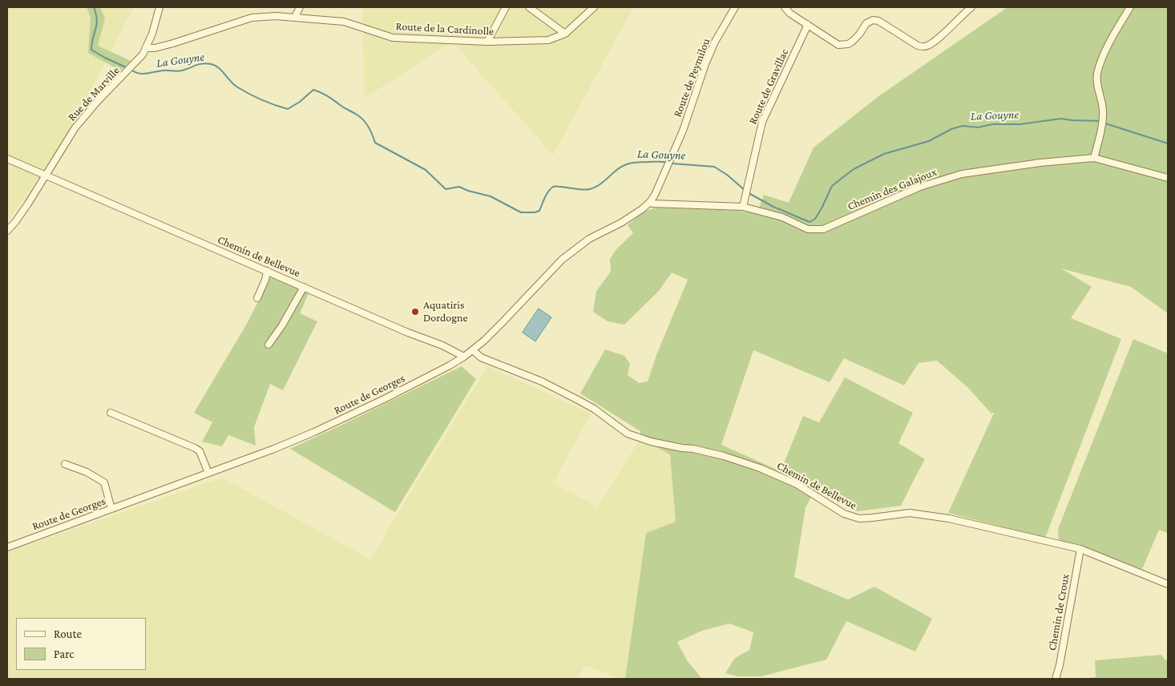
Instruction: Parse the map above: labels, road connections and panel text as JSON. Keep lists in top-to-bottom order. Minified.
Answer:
{"streets":{"street":["Route de la Cardinolle","Route de Peymilou","Route de Gravillac","Rue de Marville","Chemin des Galajoux","Chemin de Bellevue","Route de Georges","Chemin de Croux"]},"crossings":[["Route de la Cardinolle","Rue de Marville"],["Route de Peymilou","Route de Georges"],["Route de Gravillac","Chemin des Galajoux"],["Rue de Marville","Chemin de Bellevue"],["Chemin des Galajoux","Route de Georges"],["Chemin de Bellevue","Route de Georges"],["Chemin de Bellevue","Chemin de Croux"]],"water":["La Gouyne"],"places":["Aquatiris Dordogne"],"legend":["Route","Parc"]}
